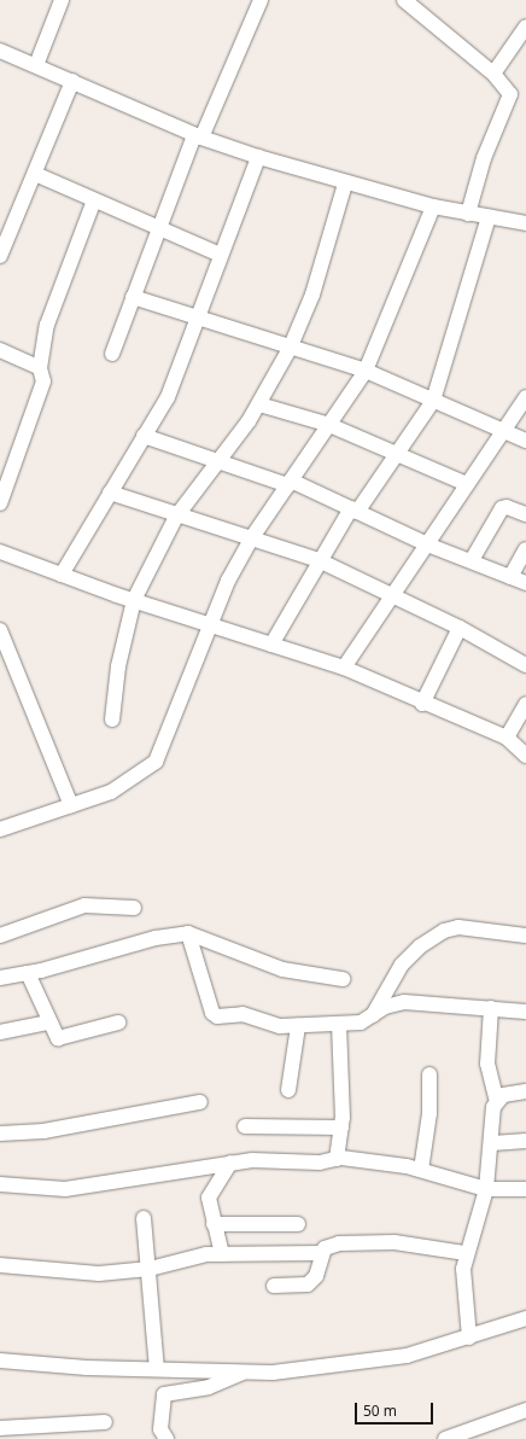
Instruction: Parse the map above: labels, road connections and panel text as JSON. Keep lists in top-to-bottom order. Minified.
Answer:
{"scale_bar":"50 m"}
